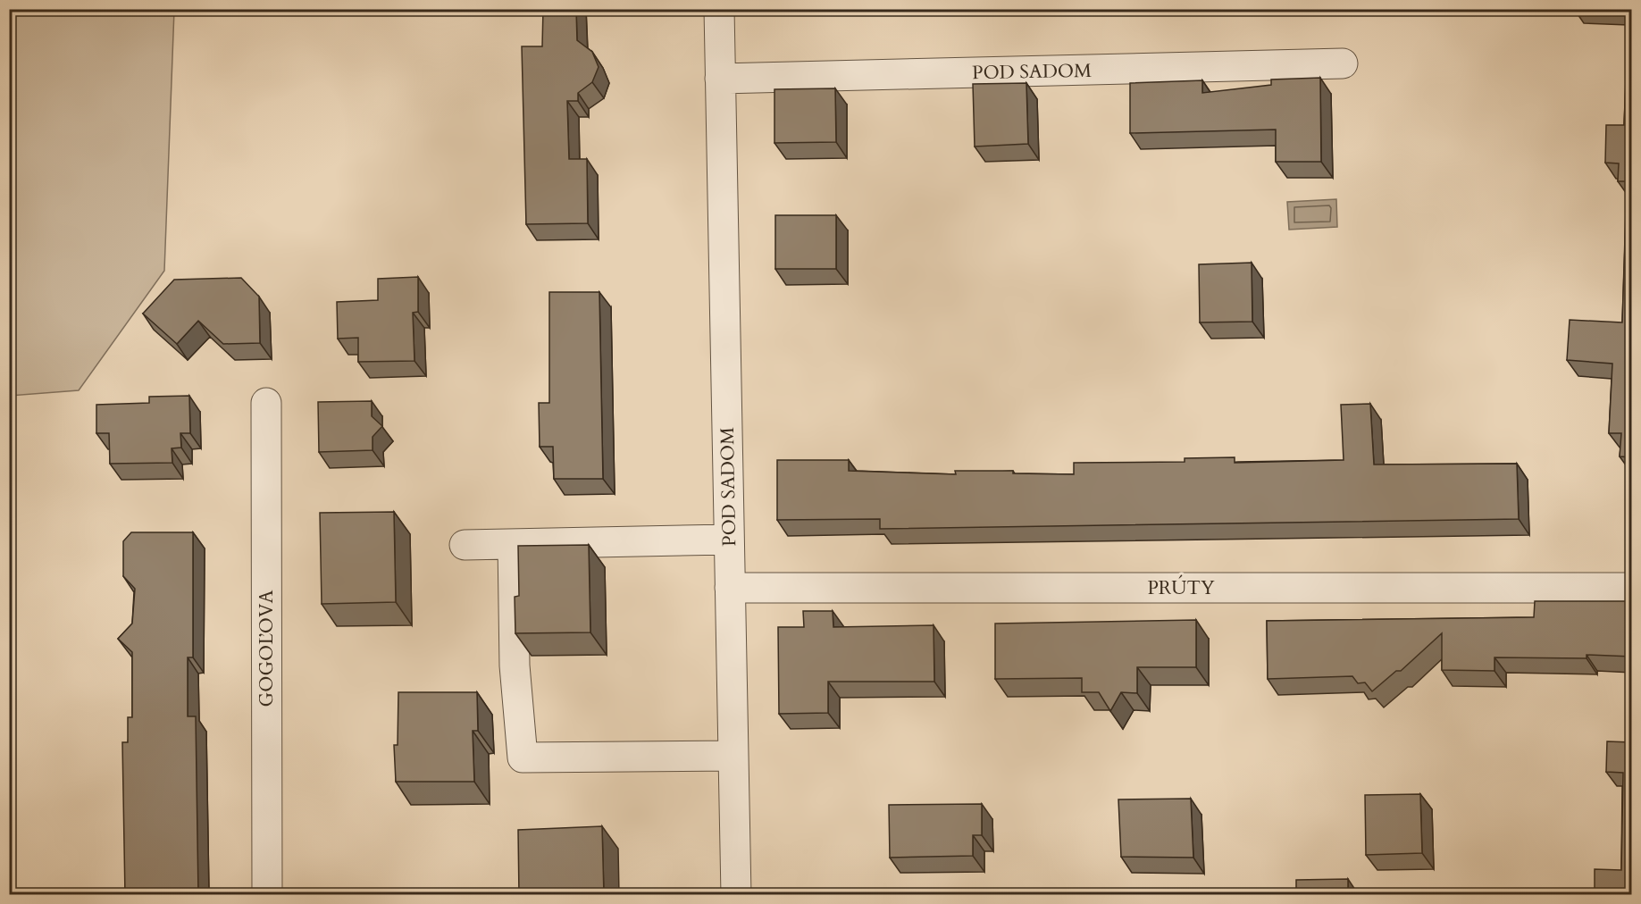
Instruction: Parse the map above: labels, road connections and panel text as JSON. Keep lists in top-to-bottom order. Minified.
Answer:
{"streets":{"street":["POD SADOM","PRÚTY","GOGOĽOVA"]},"crossings":[["POD SADOM","PRÚTY"]]}
